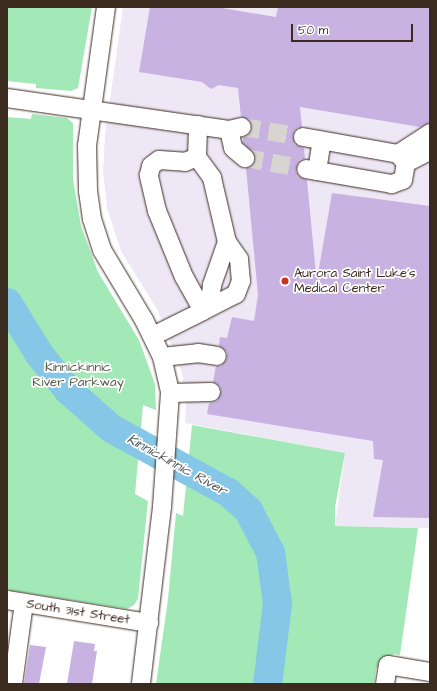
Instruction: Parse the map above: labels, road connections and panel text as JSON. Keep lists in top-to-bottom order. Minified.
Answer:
{"streets":{"street":["South 31st Street"]},"water":["Kinnickinnic River"],"parks":["Kinnickinnic River Parkway"],"places":["Aurora Saint Luke's Medical Center"],"scale_bar":"50 m"}
